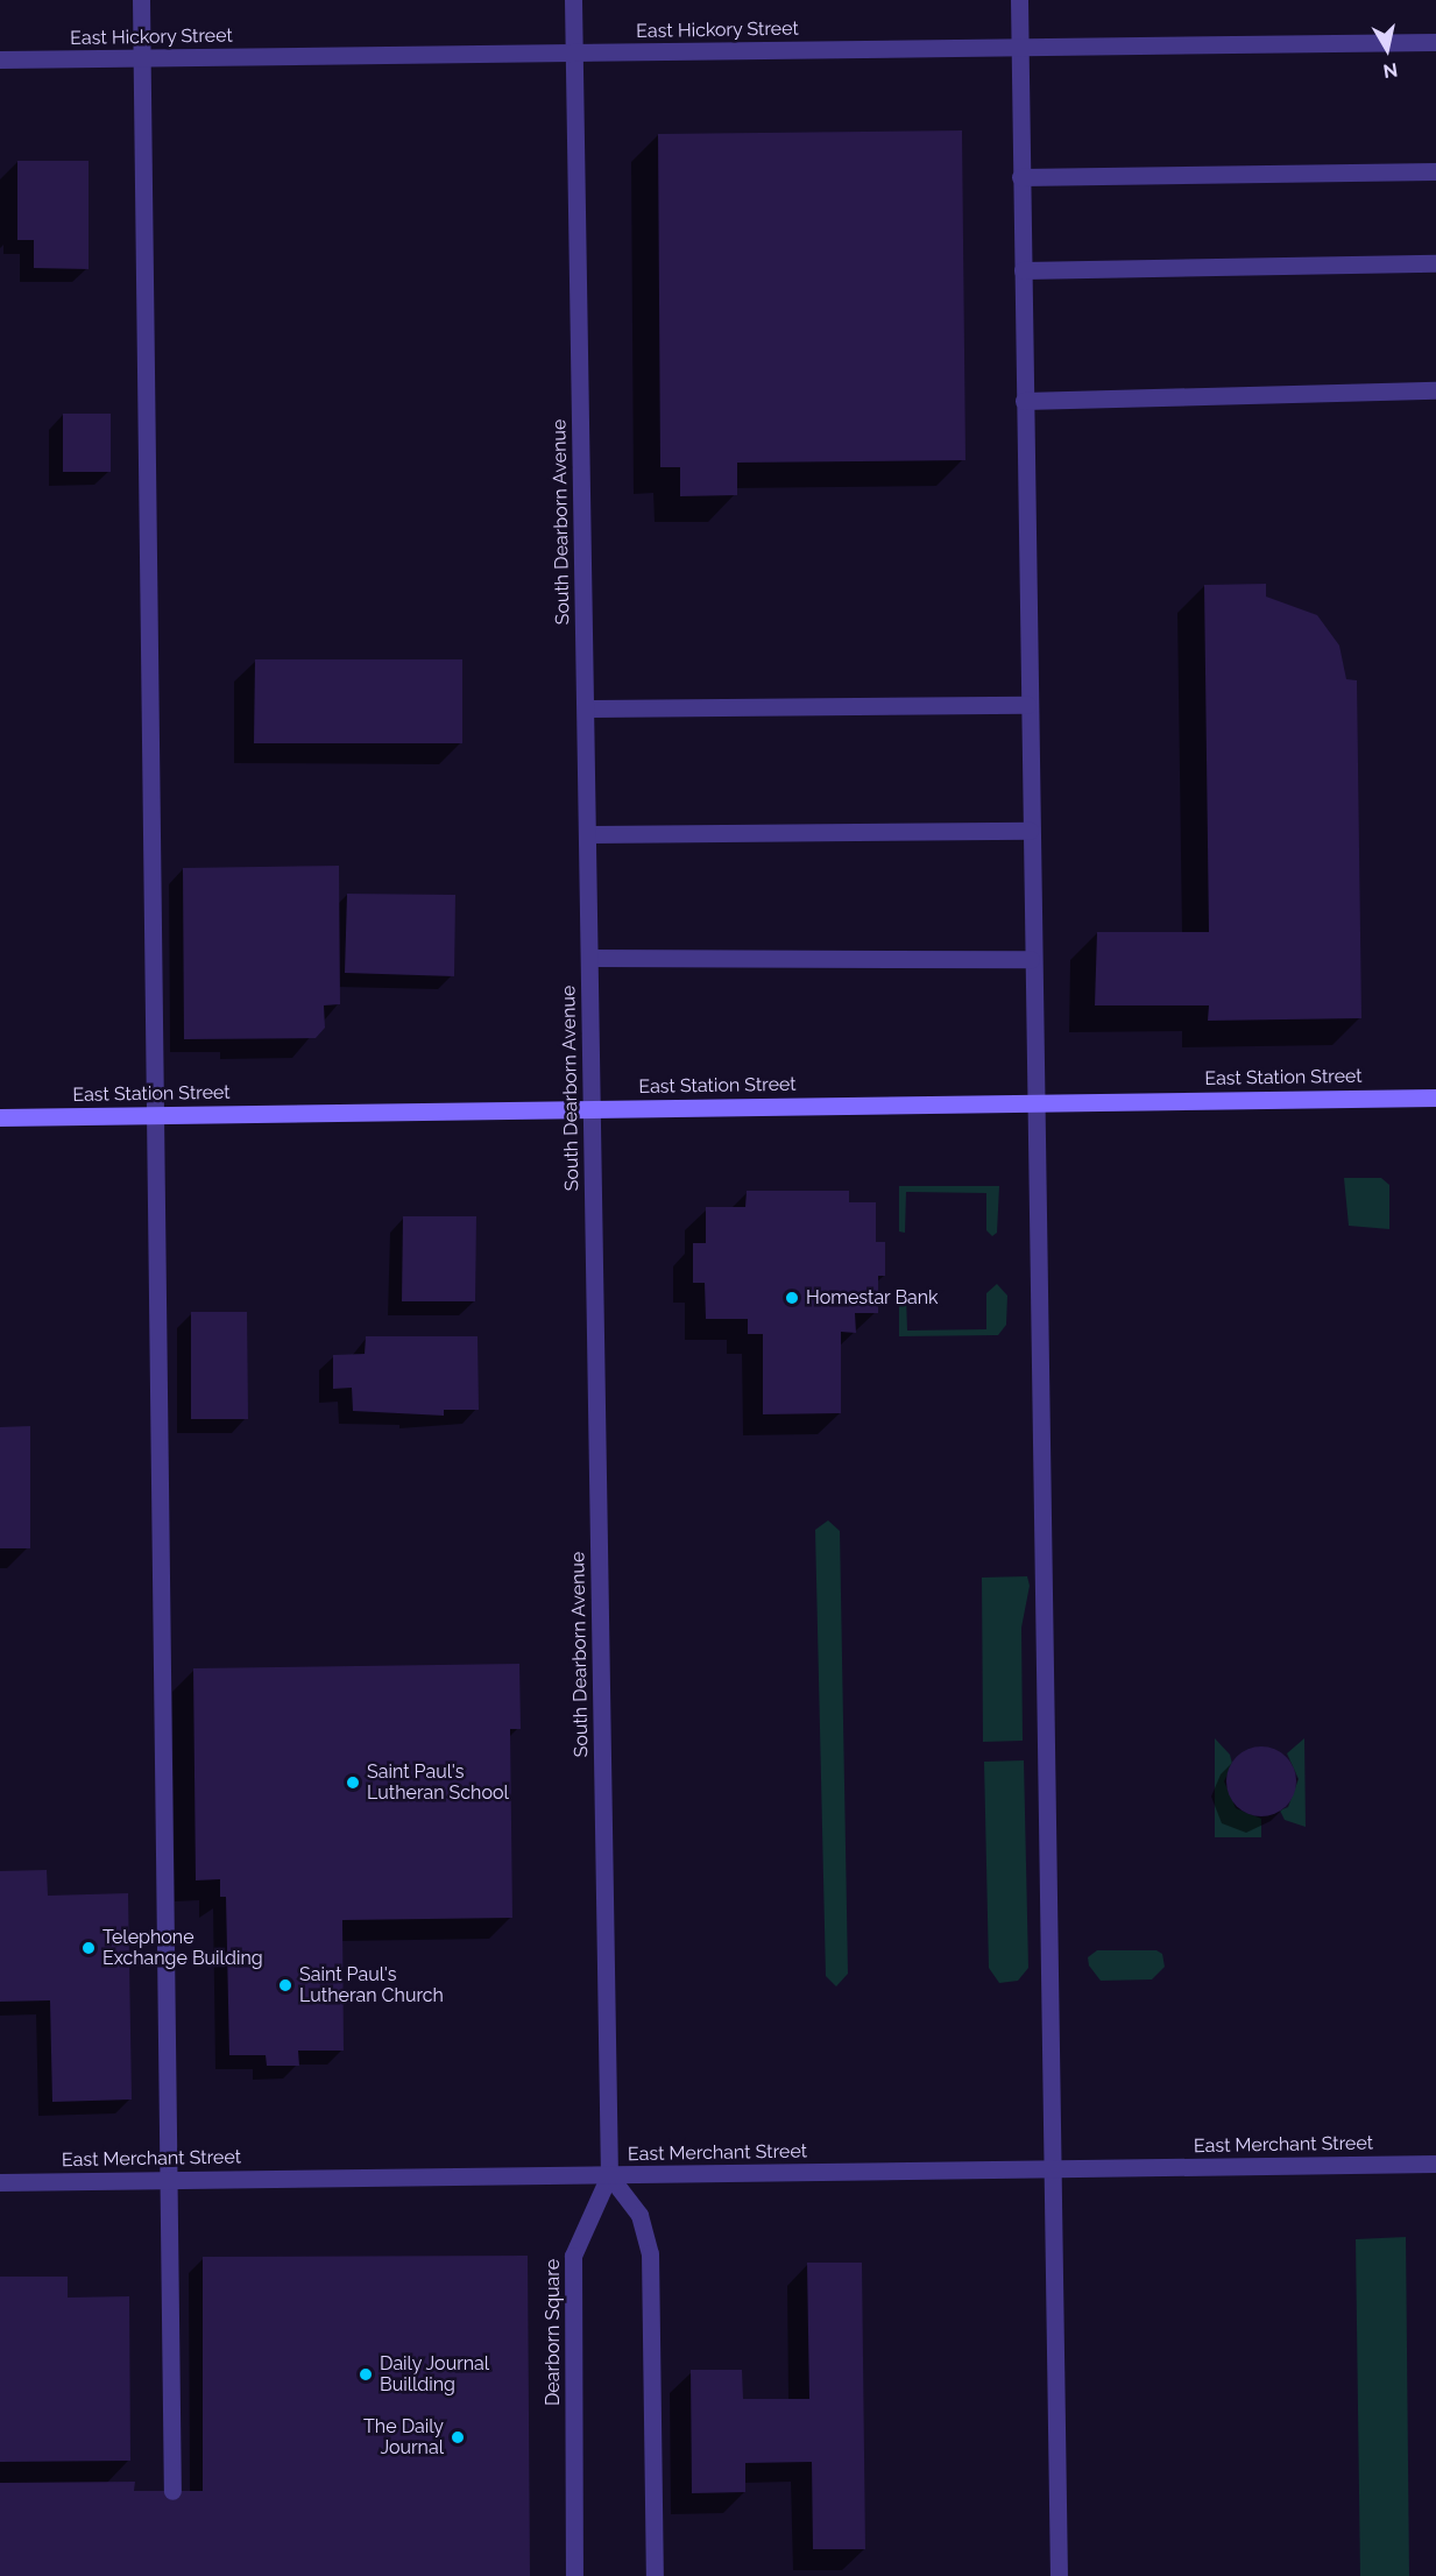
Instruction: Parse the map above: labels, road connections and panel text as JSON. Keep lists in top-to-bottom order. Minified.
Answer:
{"streets":{"main road":["East Station Street"],"street":["East Hickory Street","South Dearborn Avenue","East Merchant Street","Dearborn Square"]},"crossings":[["East Hickory Street","South Dearborn Avenue"],["South Dearborn Avenue","East Station Street"],["South Dearborn Avenue","East Merchant Street"],["South Dearborn Avenue","Dearborn Square"],["East Merchant Street","Dearborn Square"]],"places":["Homestar Bank","Saint Paul's Lutheran School","Telephone Exchange Building","Saint Paul's Lutheran Church","Daily Journal Buillding","The Daily Journal"],"north":"bottom"}
